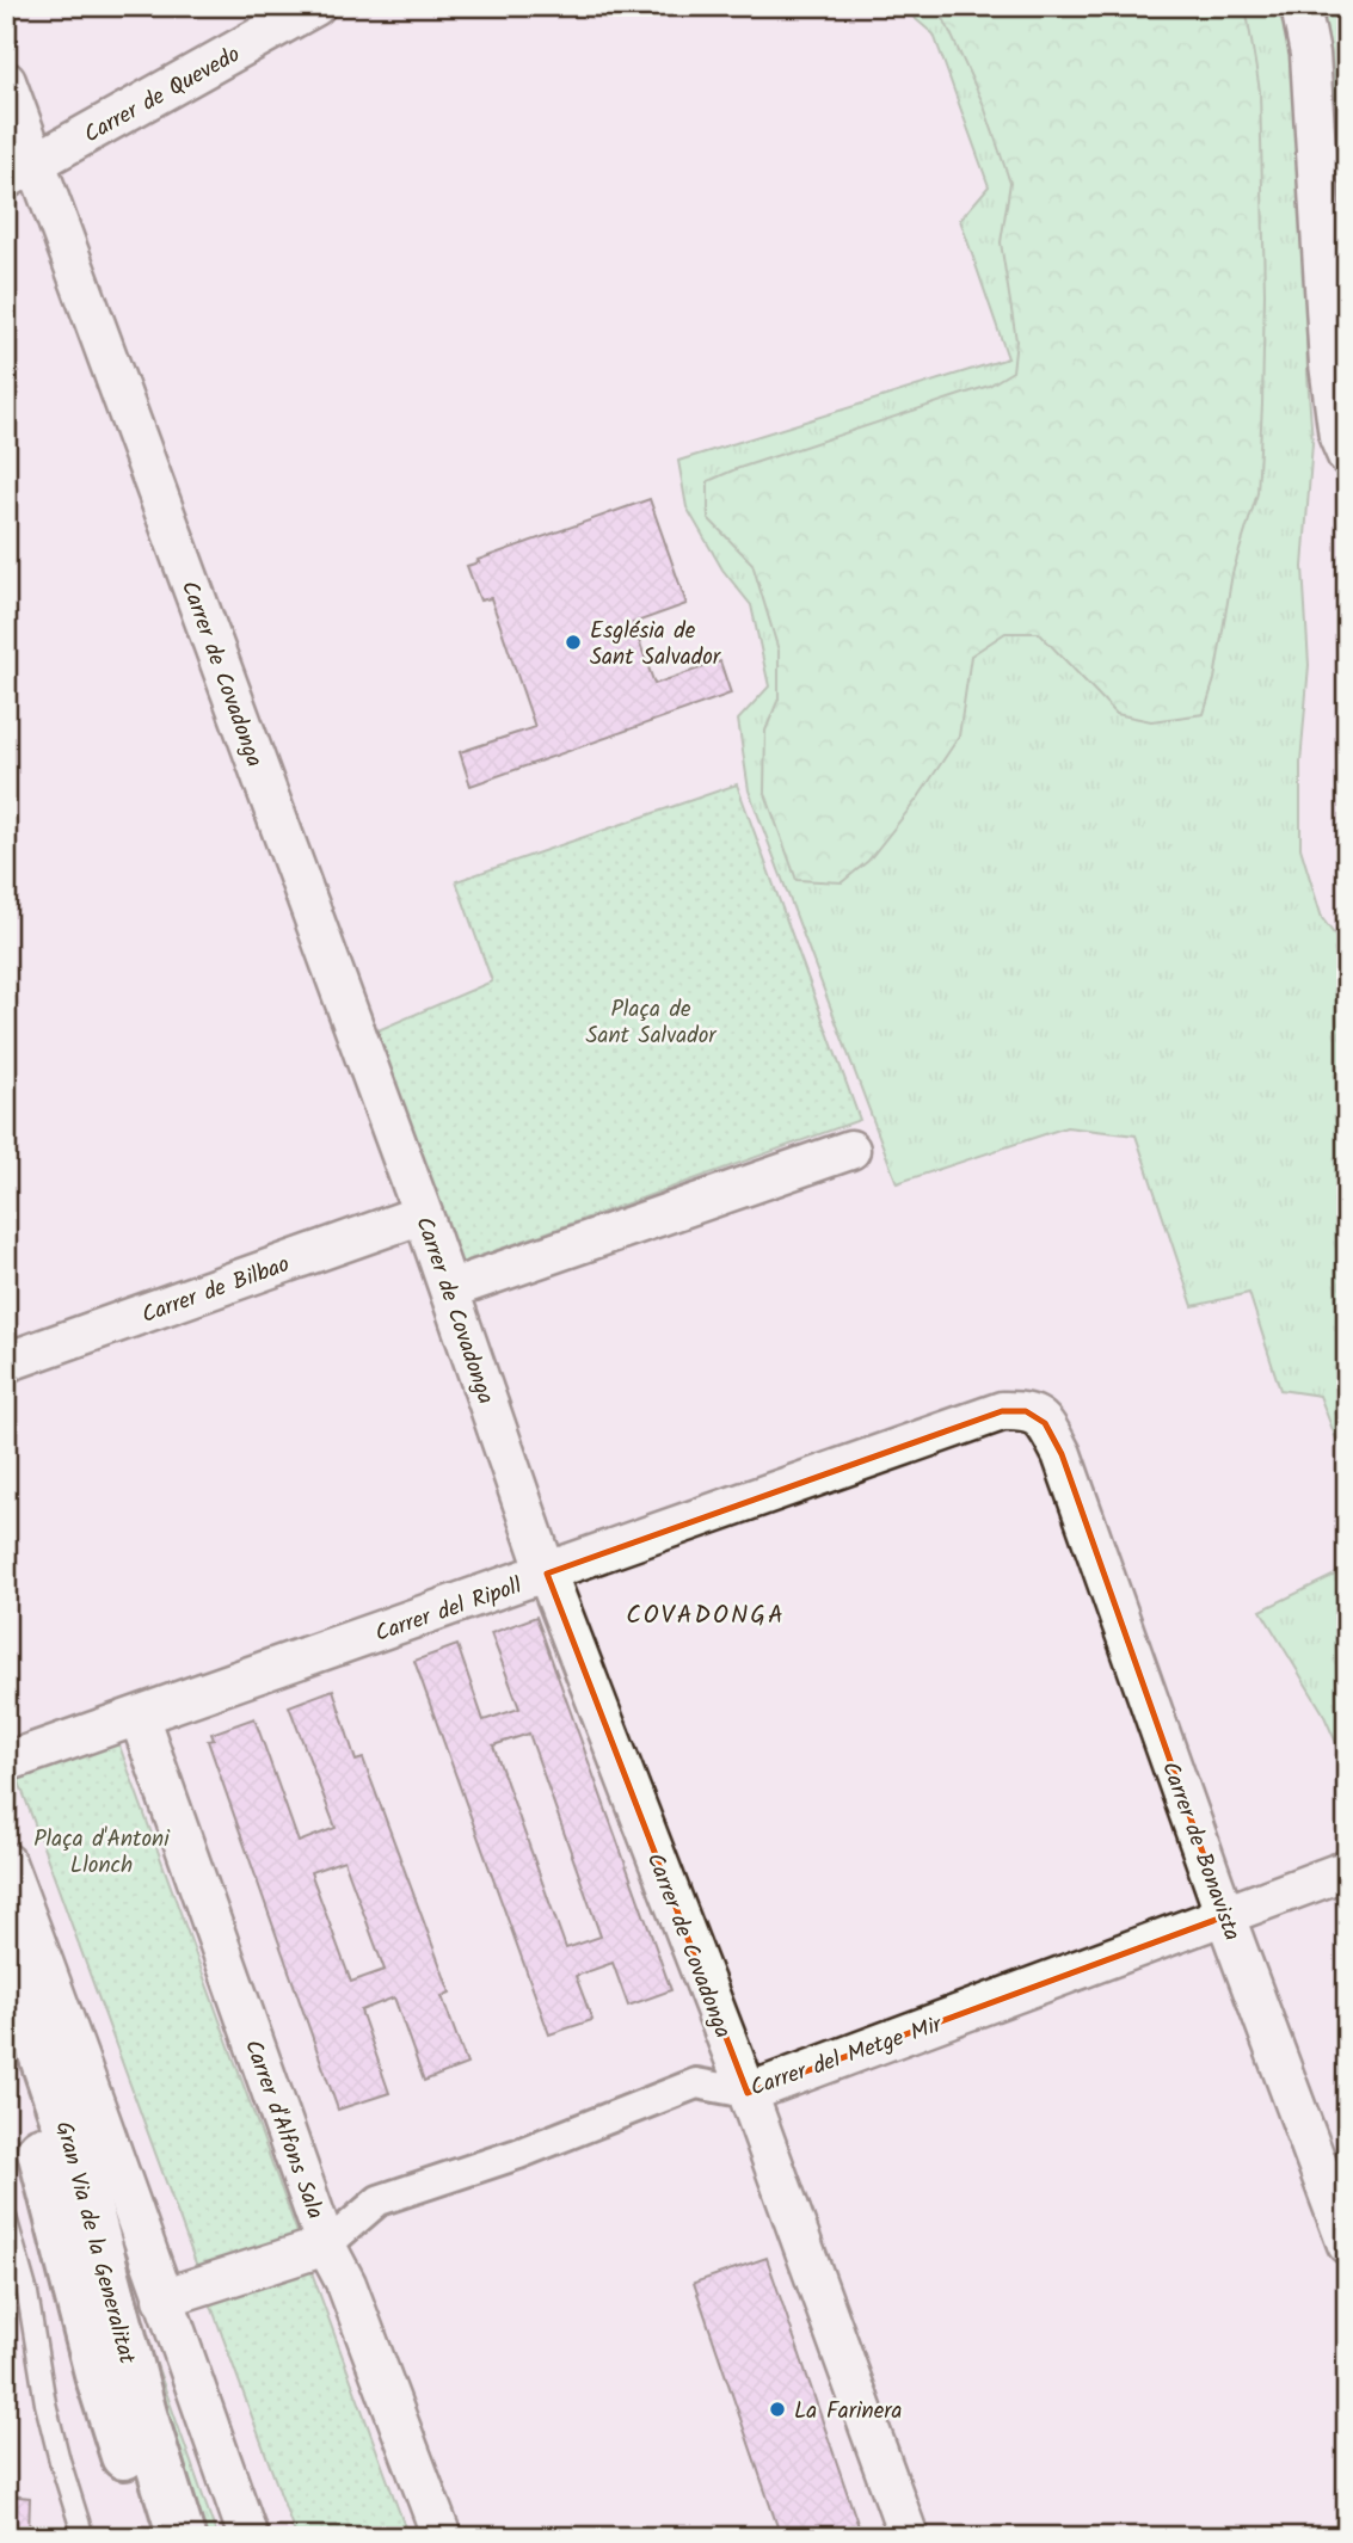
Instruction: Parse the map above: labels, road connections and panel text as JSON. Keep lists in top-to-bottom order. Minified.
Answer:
{"streets":{"street":["Carrer de Quevedo","Carrer de Covadonga","Carrer de Bilbao","Carrer del Ripoll","Carrer de Bonavista","Carrer del Metge Mir","Carrer d'Alfons Sala","Gran Via de la Generalitat"]},"crossings":[["Carrer de Quevedo","Carrer de Covadonga"],["Carrer de Covadonga","Carrer de Bilbao"],["Carrer de Covadonga","Carrer del Ripoll"],["Carrer de Covadonga","Carrer del Metge Mir"],["Carrer del Ripoll","Carrer de Bonavista"],["Carrer del Ripoll","Carrer d'Alfons Sala"],["Carrer de Bonavista","Carrer del Metge Mir"],["Carrer del Metge Mir","Carrer d'Alfons Sala"]],"districts":["COVADONGA"],"parks":["Plaça de Sant Salvador","Plaça d'Antoni Llonch"],"places":["Església de Sant Salvador","La Farinera"]}
